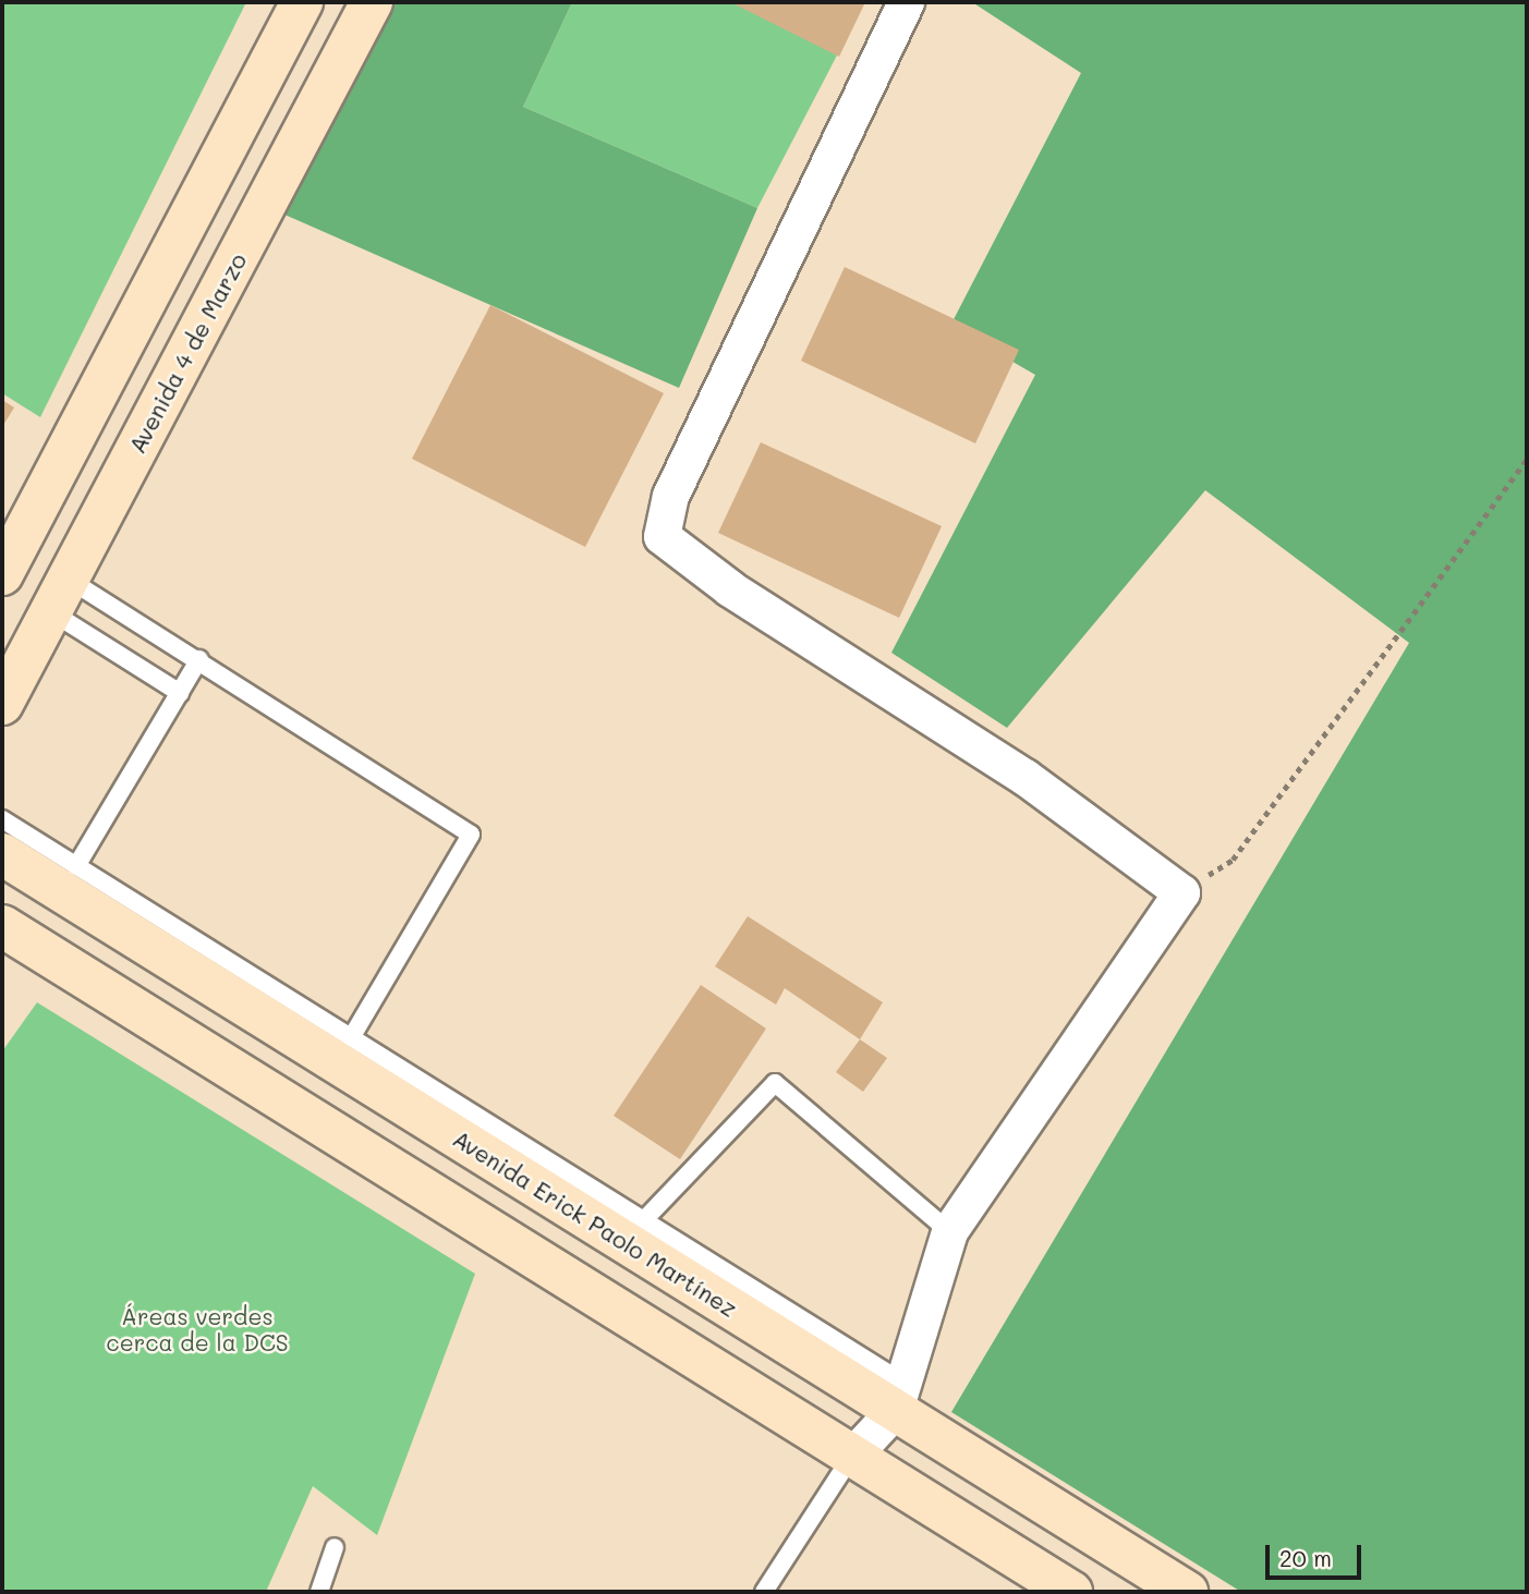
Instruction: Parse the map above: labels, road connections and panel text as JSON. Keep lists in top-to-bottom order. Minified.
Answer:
{"streets":{"main road":["Avenida 4 de Marzo","Avenida Erick Paolo Martínez"]},"parks":["Áreas verdes cerca de la DCS"],"scale_bar":"20 m"}
